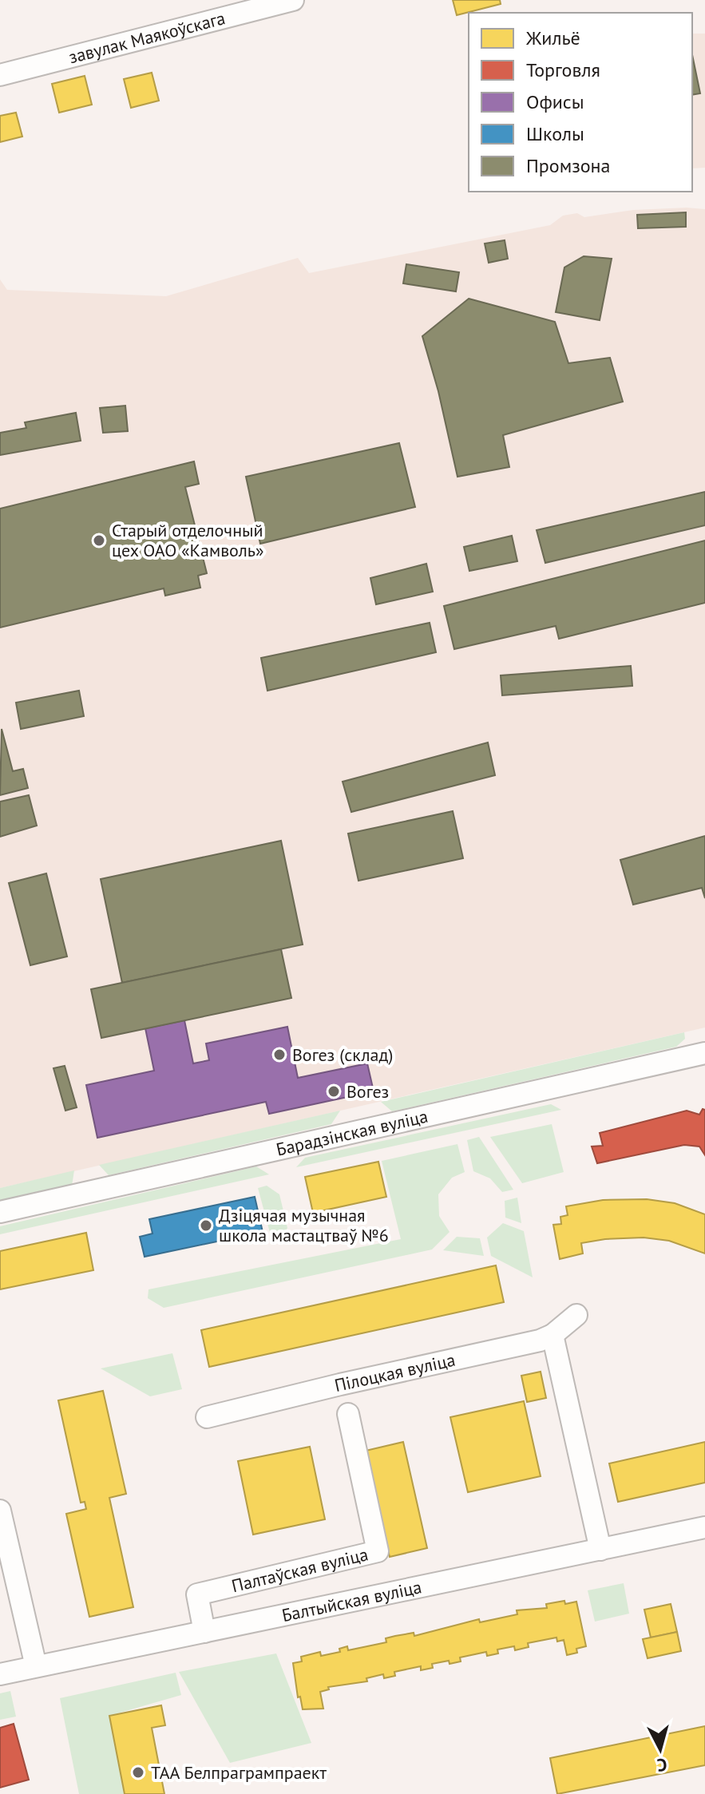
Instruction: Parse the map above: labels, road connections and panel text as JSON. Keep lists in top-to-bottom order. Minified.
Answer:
{"streets":{"street":["завулак Маякоўскага","Барадзінская вуліца","Пілоцкая вуліца","Палтаўская вуліца","Балтыйская вуліца"]},"crossings":[["Палтаўская вуліца","Балтыйская вуліца"]],"places":["Старый отделочный цех ОАО «Камволь»","Вогез (склад)","Вогез","Дзіцячая музычная школа мастацтваў №6","ТАА Белпрагрампраект"],"legend":["Жильё","Торговля","Офисы","Школы","Промзона"],"north":"bottom"}
